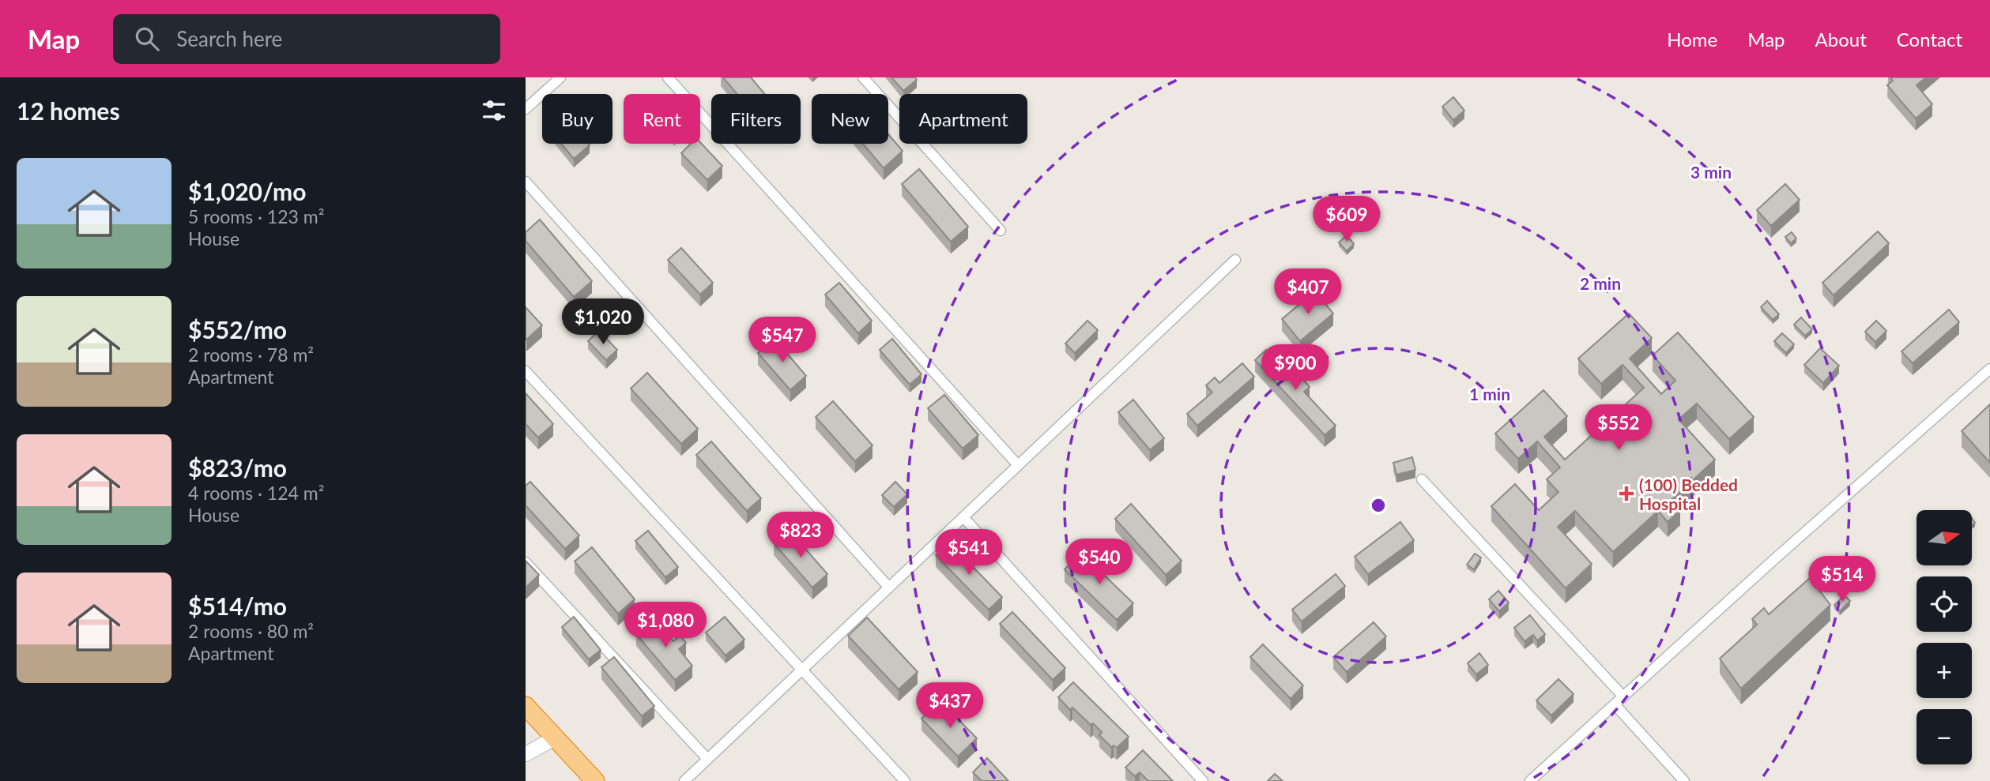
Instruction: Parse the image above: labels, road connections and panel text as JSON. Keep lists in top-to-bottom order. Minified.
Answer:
{"places":{"health":["(100) Bedded Hospital"]},"north":"right","page":{"header":"Map","search":"Search here","nav":["Home","Map","About","Contact"],"heading":"12 homes","chip":["Buy","Rent","Filters","New","Apartment"],"list":[{"name":"$1,020/mo","note":"5 rooms · 123 m² · House"},{"name":"$552/mo","note":"2 rooms · 78 m² · Apartment"},{"name":"$823/mo","note":"4 rooms · 124 m² · House"},{"name":"$514/mo","note":"2 rooms · 80 m² · Apartment"}],"price":["$609","$407","$1,020","$547","$900","$552","$823","$541","$540","$514","$1,080","$437"],"map_buttons":["+","−"]},"rings":["3 min","2 min","1 min"]}
